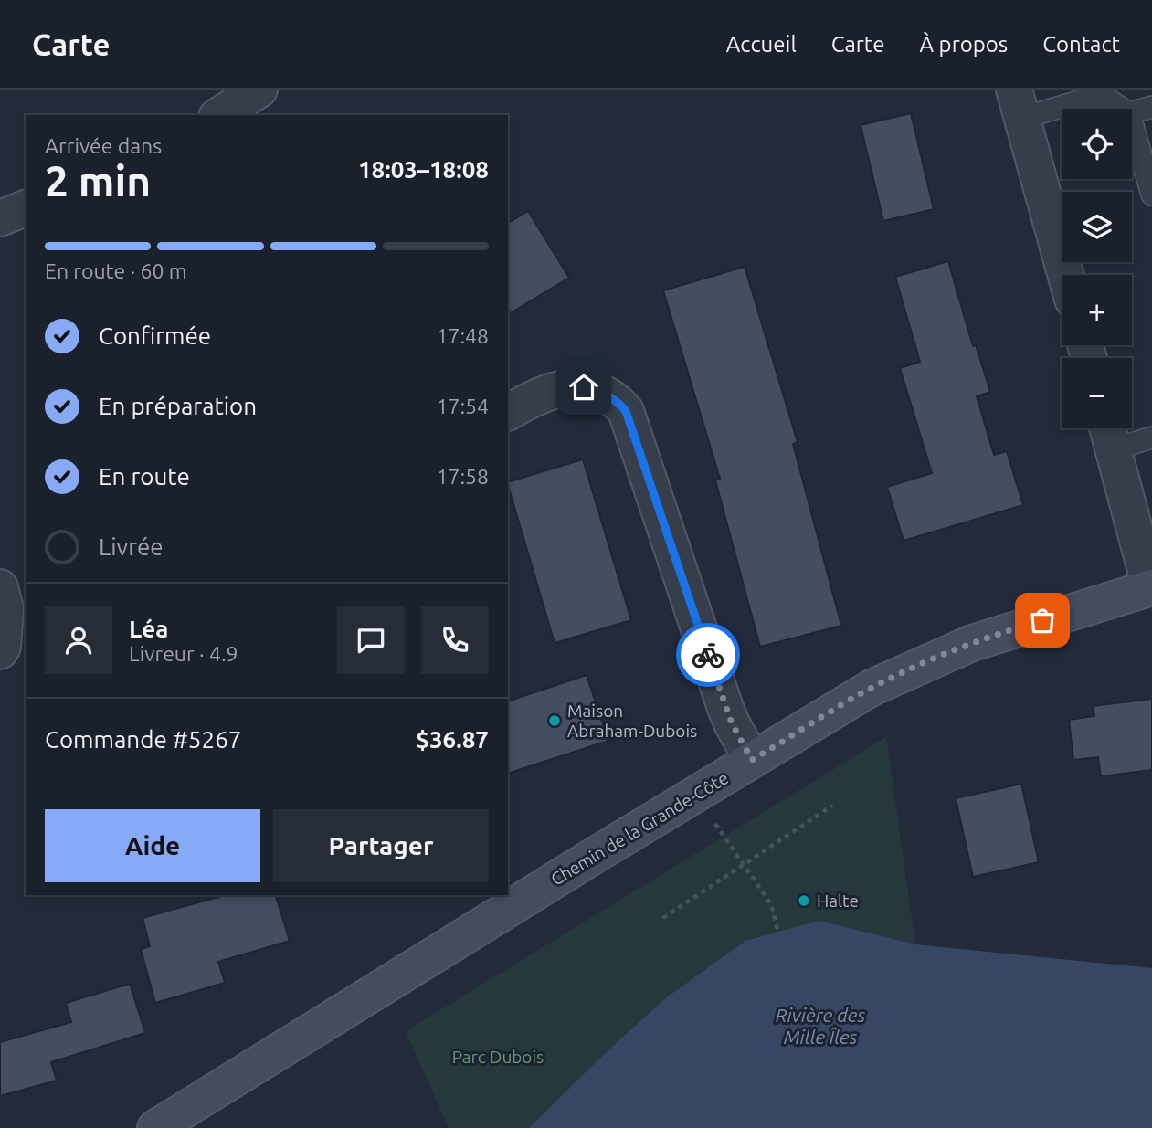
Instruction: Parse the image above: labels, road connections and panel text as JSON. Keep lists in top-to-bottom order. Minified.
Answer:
{"streets":{"main road":["Chemin de la Grande-Côte"]},"water":["Rivière des Mille Îles"],"parks":["Parc Dubois"],"places":["Maison Abraham-Dubois","Halte"],"page":{"header":"Carte","nav":["Accueil","Carte","À propos","Contact"],"map_buttons":["+","−"],"heading":["2 min","Arrivée dans","18:03–18:08"],"panel":["Léa","Livreur · 4.9","Commande #5267","$36.87"],"bar":"En route · 60 m","list":[["Confirmée","17:48"],["En préparation","17:54"],["En route","17:58"],"Livrée"],"buttons":["Aide","Partager"]}}
